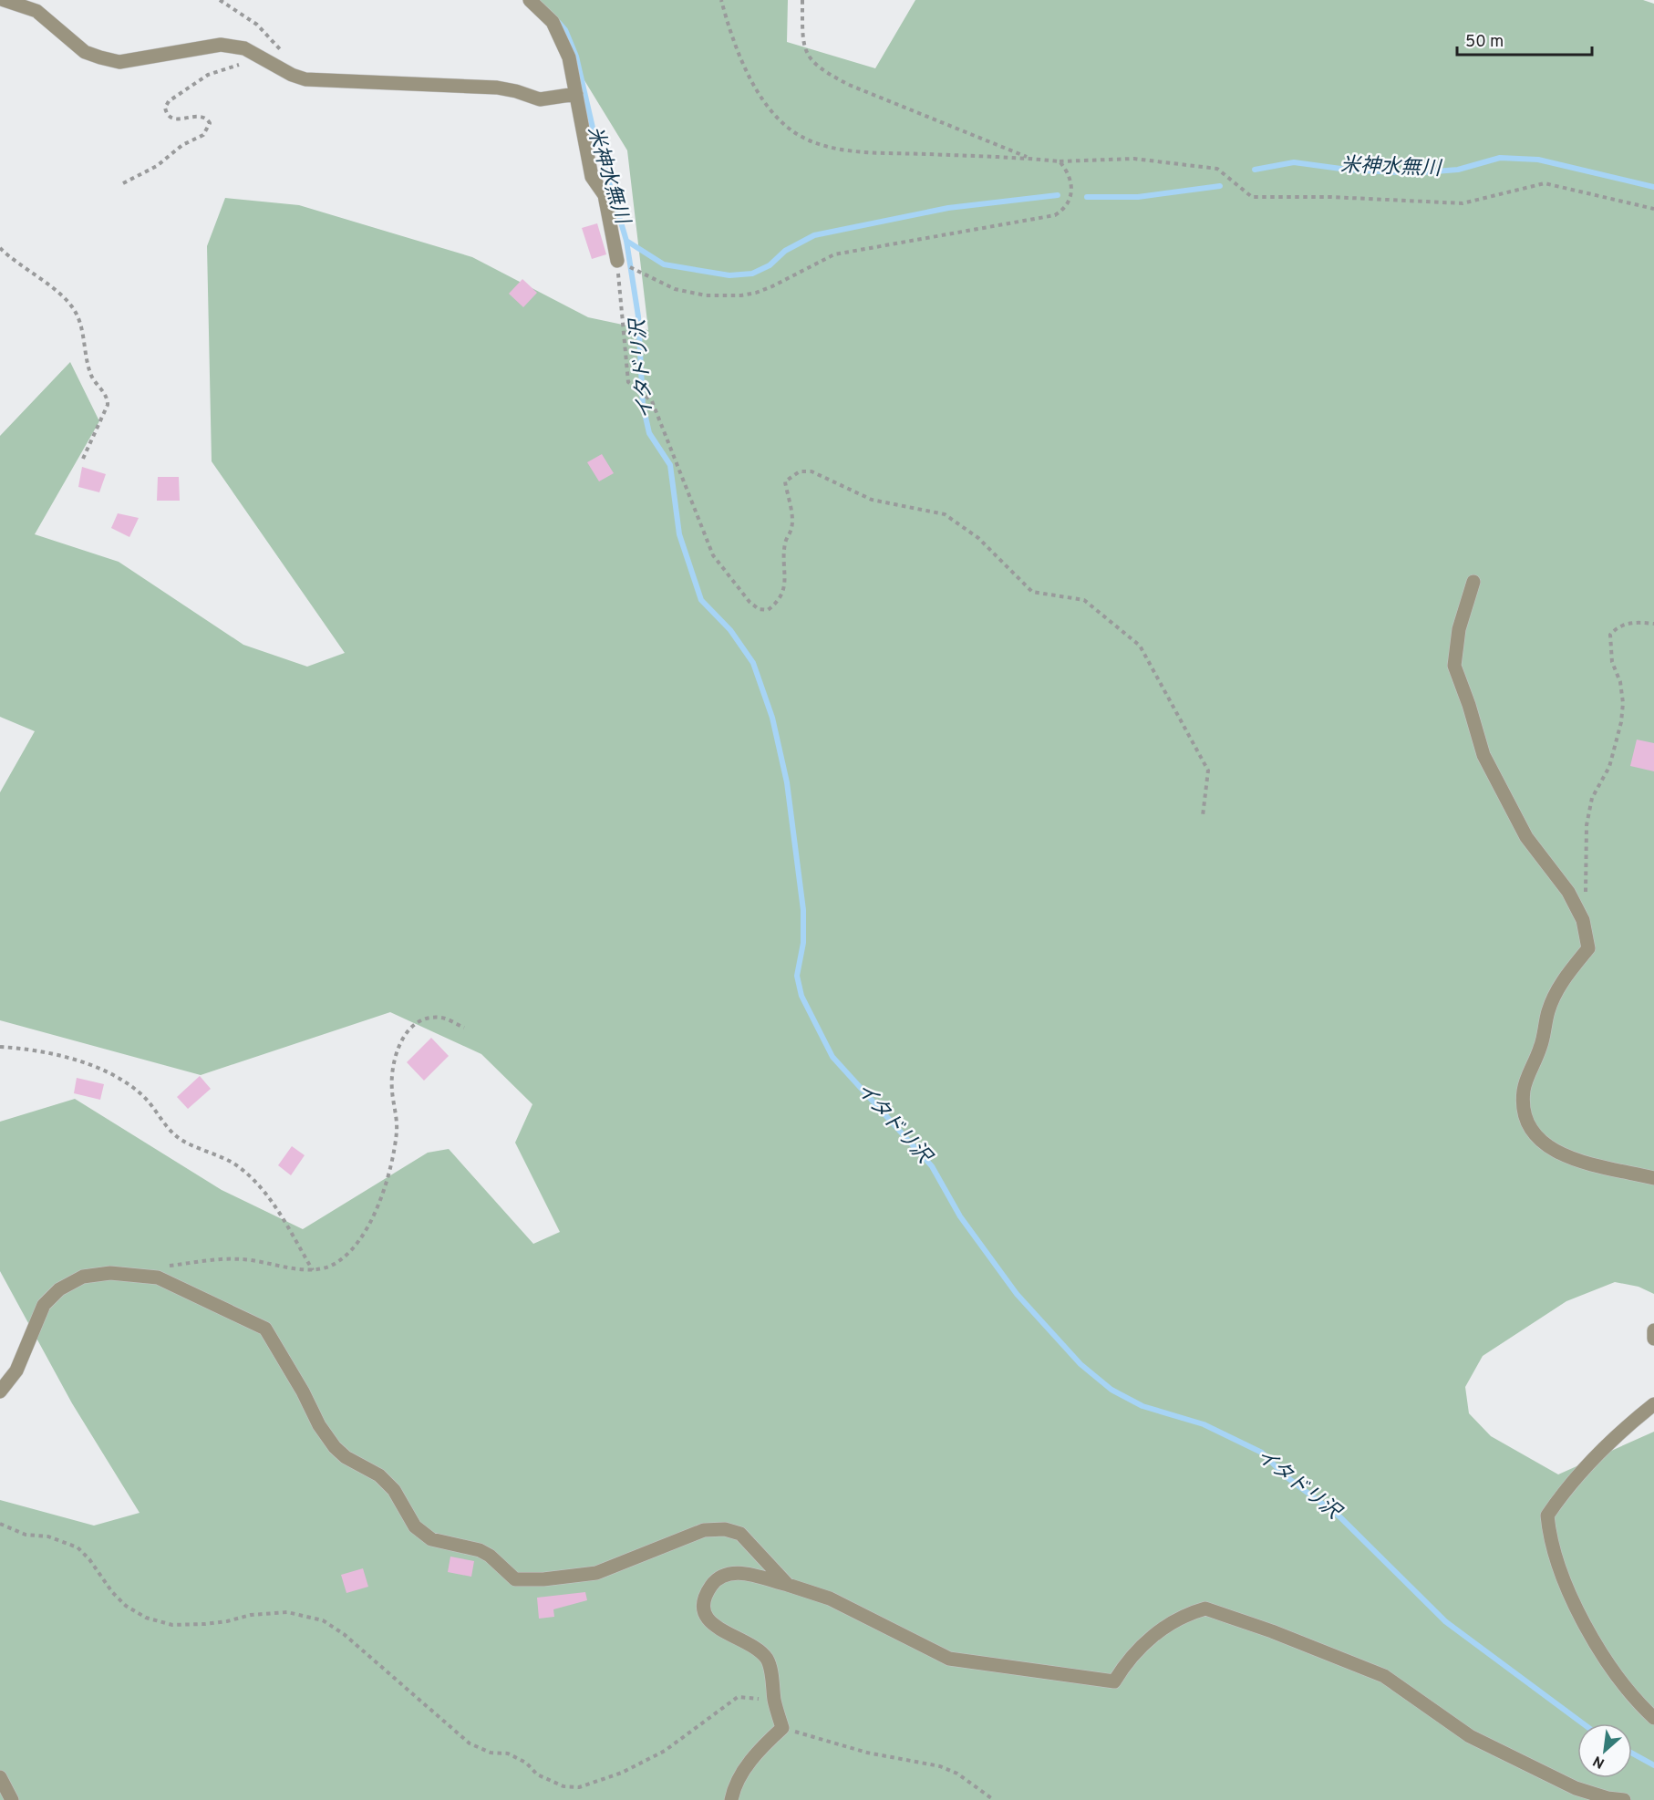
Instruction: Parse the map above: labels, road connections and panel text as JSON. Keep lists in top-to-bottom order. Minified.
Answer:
{"water":["米神水無川","イタドリ沢"],"scale_bar":"50 m","north":"bottom left"}
